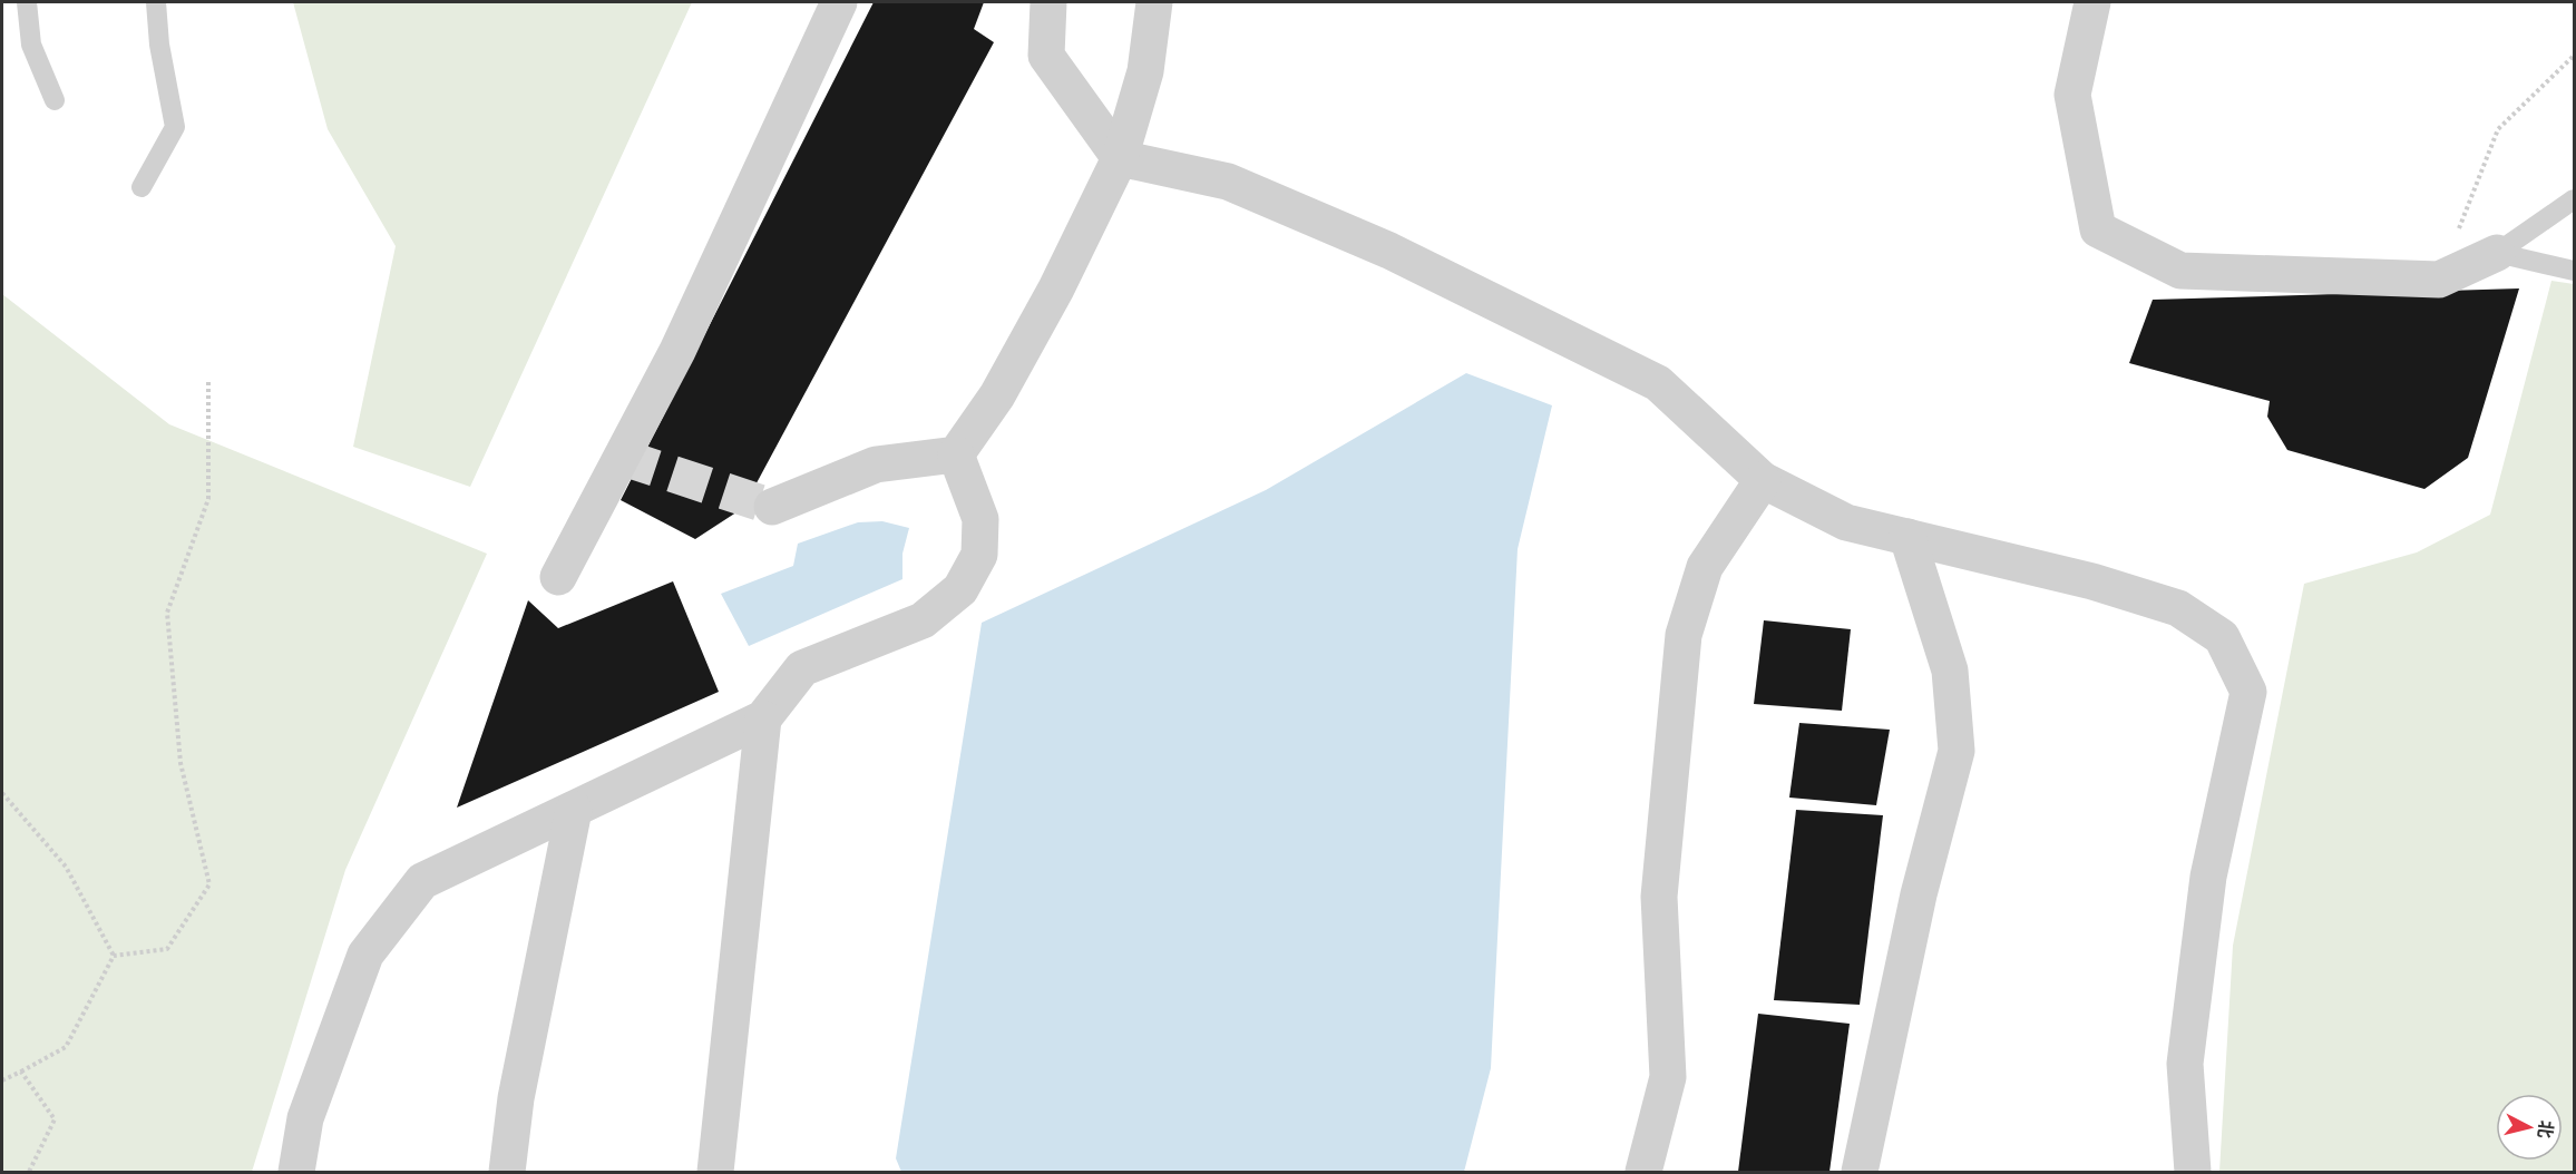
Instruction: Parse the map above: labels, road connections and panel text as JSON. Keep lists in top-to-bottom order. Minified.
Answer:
{"north":"right"}
